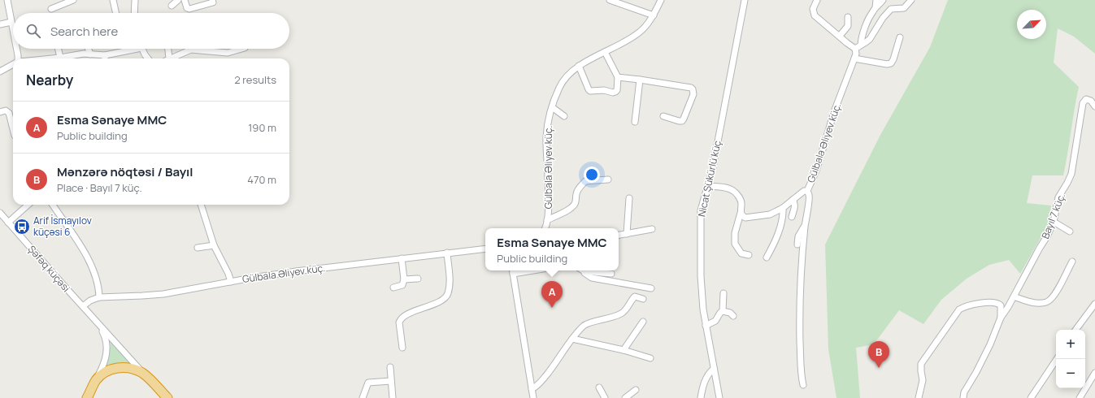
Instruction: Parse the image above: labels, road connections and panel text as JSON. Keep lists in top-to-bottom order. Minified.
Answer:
{"streets":{"street":["Gülbala Əliyev küç.","Nicat Şükürlü küç","Bayıl 7 küç.","Şəfəq küçəsi"]},"crossings":[["Gülbala Əliyev küç.","Şəfəq küçəsi"]],"places":{"bus stop":["Arif İsmayılov küçəsi 6"]},"north":"top right","page":{"search":"Search here","heading":["Nearby","2 results"],"list":[{"mark":"A","name":"Esma Sənaye MMC","note":"Public building","value":"190 m"},{"mark":"B","name":"Mənzərə nöqtəsi / Bayıl","note":"Place · Bayıl 7 küç.","value":"470 m"}],"popup":["Esma Sənaye MMC","Public building"],"pins":["A","B"],"map_buttons":["+","−"]}}
